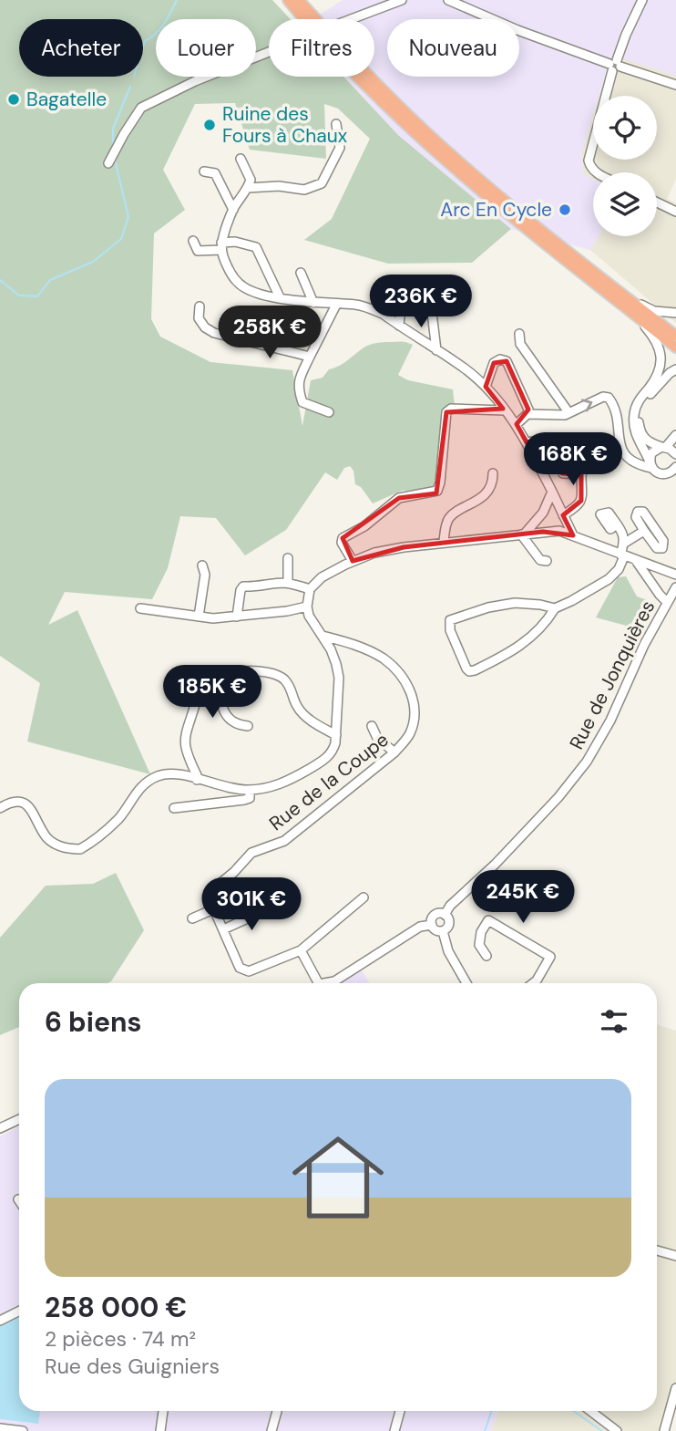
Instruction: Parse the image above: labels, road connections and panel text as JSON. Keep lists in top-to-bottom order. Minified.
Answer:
{"streets":{"street":["Rue de Jonquières","Rue de la Coupe"]},"places":["Bagatelle","Ruine des Fours à Chaux","Arc En Cycle"],"page":{"chip":["Acheter","Louer","Filtres","Nouveau"],"price":["236K €","258K €","168K €","185K €","245K €","301K €"],"heading":"6 biens","list":[{"name":"258 000 €","note":"2 pièces · 74 m² · Rue des Guigniers"}]}}
